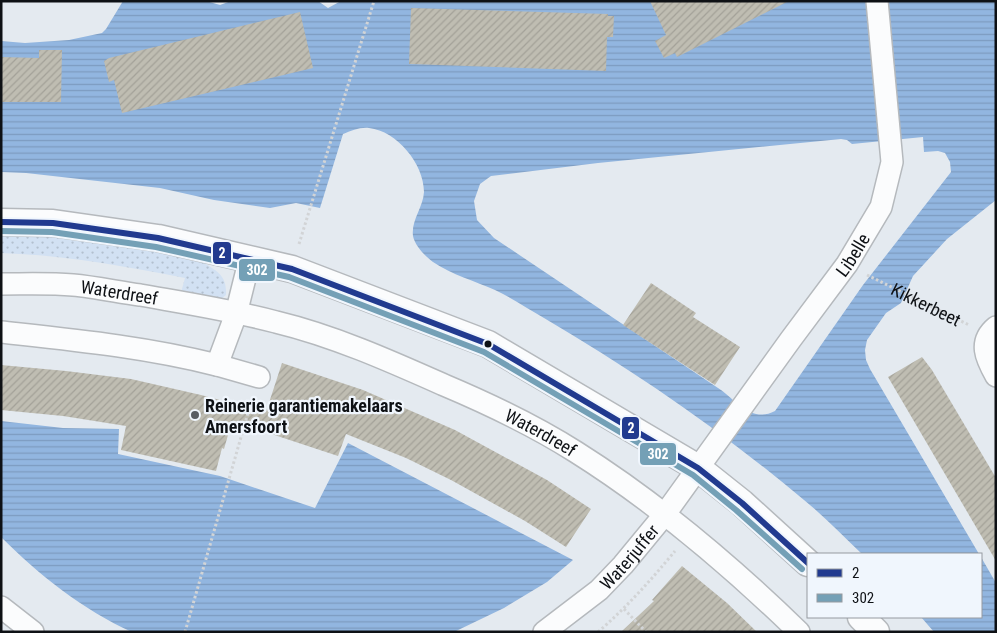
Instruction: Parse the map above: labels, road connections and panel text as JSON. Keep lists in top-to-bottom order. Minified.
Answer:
{"streets":{"street":["Libelle","Waterdreef","Waterjuffer"],"path":["Kikkerbeet"]},"crossings":[["Libelle","Waterjuffer"],["Waterdreef","Waterjuffer"]],"places":["Reinerie garantiemakelaars Amersfoort"],"lines":["transit line 2","transit line 302"],"legend":["2","302"]}
